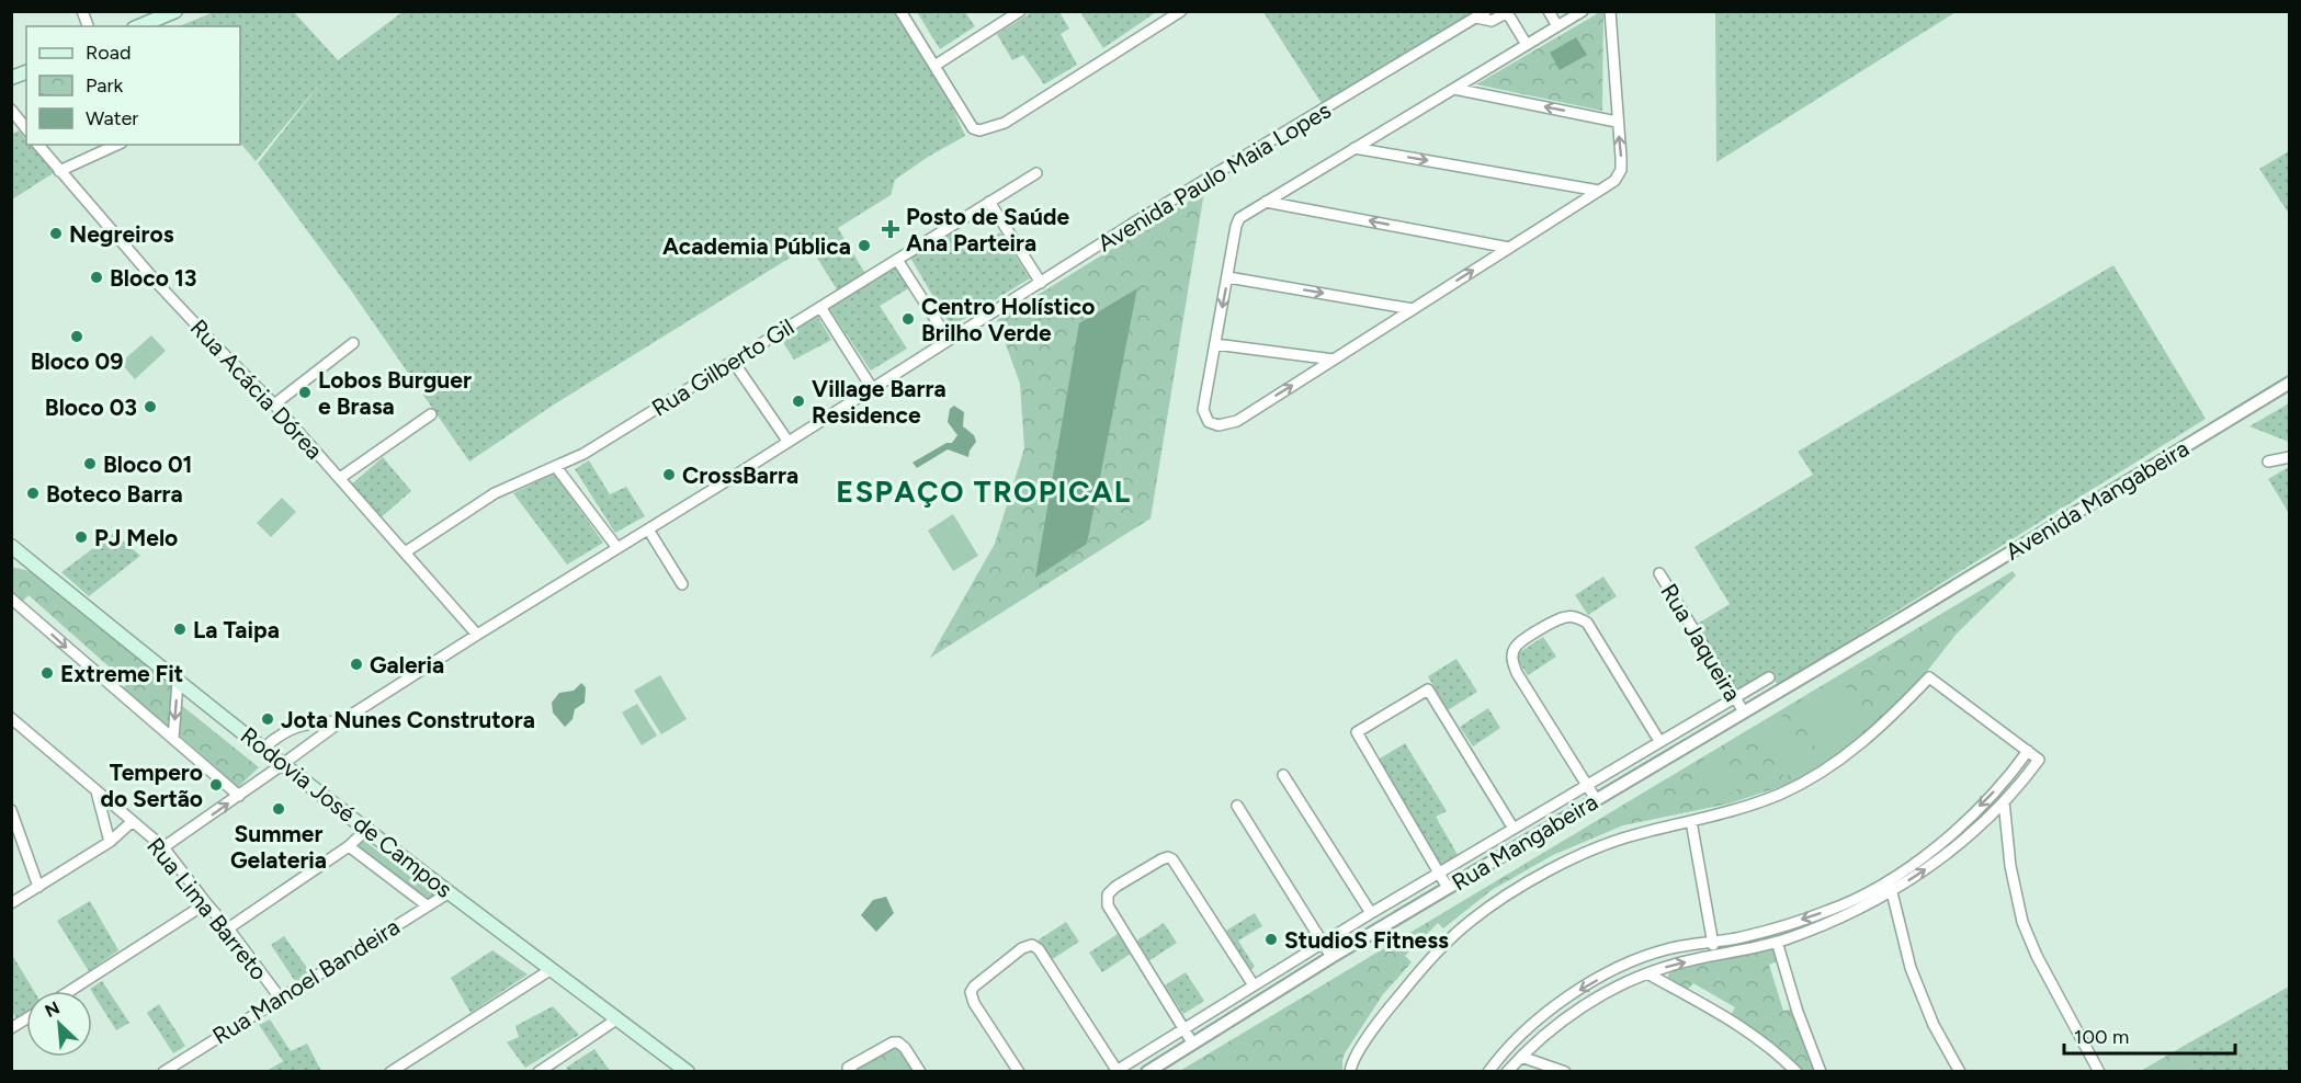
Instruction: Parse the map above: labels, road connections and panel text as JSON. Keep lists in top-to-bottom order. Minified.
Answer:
{"streets":{"main road":["Rodovia José de Campos"],"street":["Avenida Paulo Maia Lopes","Rua Gilberto Gil","Rua Acácia Dórea","Avenida Mangabeira","Rua Jaqueira","Rua Mangabeira","Rua Lima Barreto","Rua Manoel Bandeira"]},"crossings":[["Avenida Paulo Maia Lopes","Rua Acácia Dórea"],["Avenida Paulo Maia Lopes","Rodovia José de Campos"],["Avenida Paulo Maia Lopes","Rua Lima Barreto"],["Rua Gilberto Gil","Rua Acácia Dórea"],["Avenida Mangabeira","Rua Mangabeira"],["Rua Jaqueira","Rua Mangabeira"],["Rodovia José de Campos","Rua Manoel Bandeira"],["Rua Lima Barreto","Rua Manoel Bandeira"]],"districts":["ESPAÇO TROPICAL"],"places":{"health":["Posto de Saúde Ana Parteira"],"other":["Negreiros","Academia Pública","Bloco 13","Centro Holístico Brilho Verde","Bloco 09","Lobos Burguer e Brasa","Village Barra Residence","Bloco 03","Bloco 01","CrossBarra","Boteco Barra","PJ Melo","La Taipa","Galeria","Extreme Fit","Jota Nunes Construtora","Tempero do Sertão","Summer Gelateria","StudioS Fitness"]},"legend":["Road","Park","Water"],"scale_bar":"100 m","north":"top left"}
